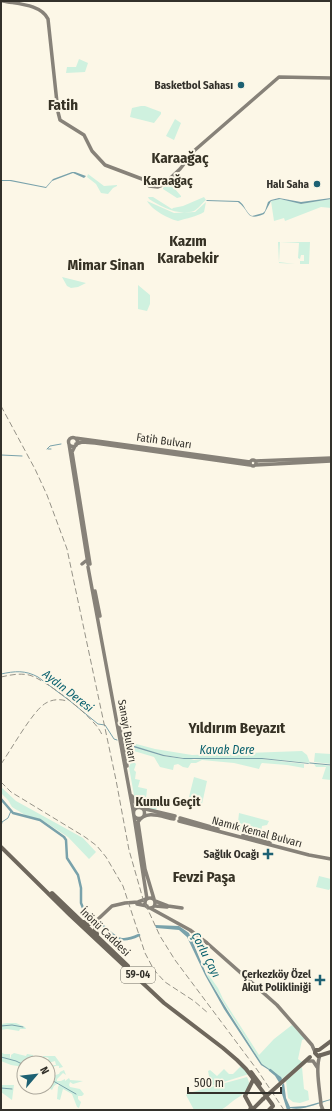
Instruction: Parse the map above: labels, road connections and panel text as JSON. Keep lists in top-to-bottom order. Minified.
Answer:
{"streets":{"main road":["Fatih Bulvarı","Sanayi Bulvarı","Namık Kemal Bulvarı","İnönü Caddesi","59-04"]},"crossings":[["Fatih Bulvarı","Sanayi Bulvarı"],["İnönü Caddesi","59-04"]],"districts":["Fatih","Karaağaç","Karaağaç","Kazım Karabekir","Mimar Sinan","Yıldırım Beyazıt","Kumlu Geçit","Fevzi Paşa"],"water":["Aydın Deresi","Kavak Dere","Çorlu Çayı"],"places":{"other":["Basketbol Sahası","Halı Saha"],"health":["Sağlık Ocağı","Çerkezköy Özel Akut Polikliniği"]},"scale_bar":"500 m","north":"top right"}
